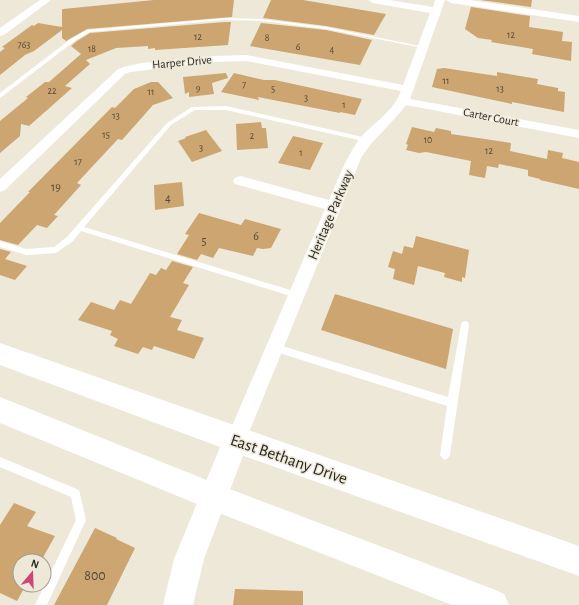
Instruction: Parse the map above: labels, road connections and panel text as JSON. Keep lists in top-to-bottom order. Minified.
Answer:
{"streets":{"main road":["East Bethany Drive"],"street":["Harper Drive","Carter Court","Heritage Parkway"]},"crossings":[["Harper Drive","Carter Court"],["Harper Drive","Heritage Parkway"],["Carter Court","Heritage Parkway"],["Heritage Parkway","East Bethany Drive"]],"house_numbers":["12","12","8","763","6","18","4","11","7","9","5","13","22","11","3","1","13","15","2","10","3","12","1","17","19","4","6","5","800"],"north":"top"}
